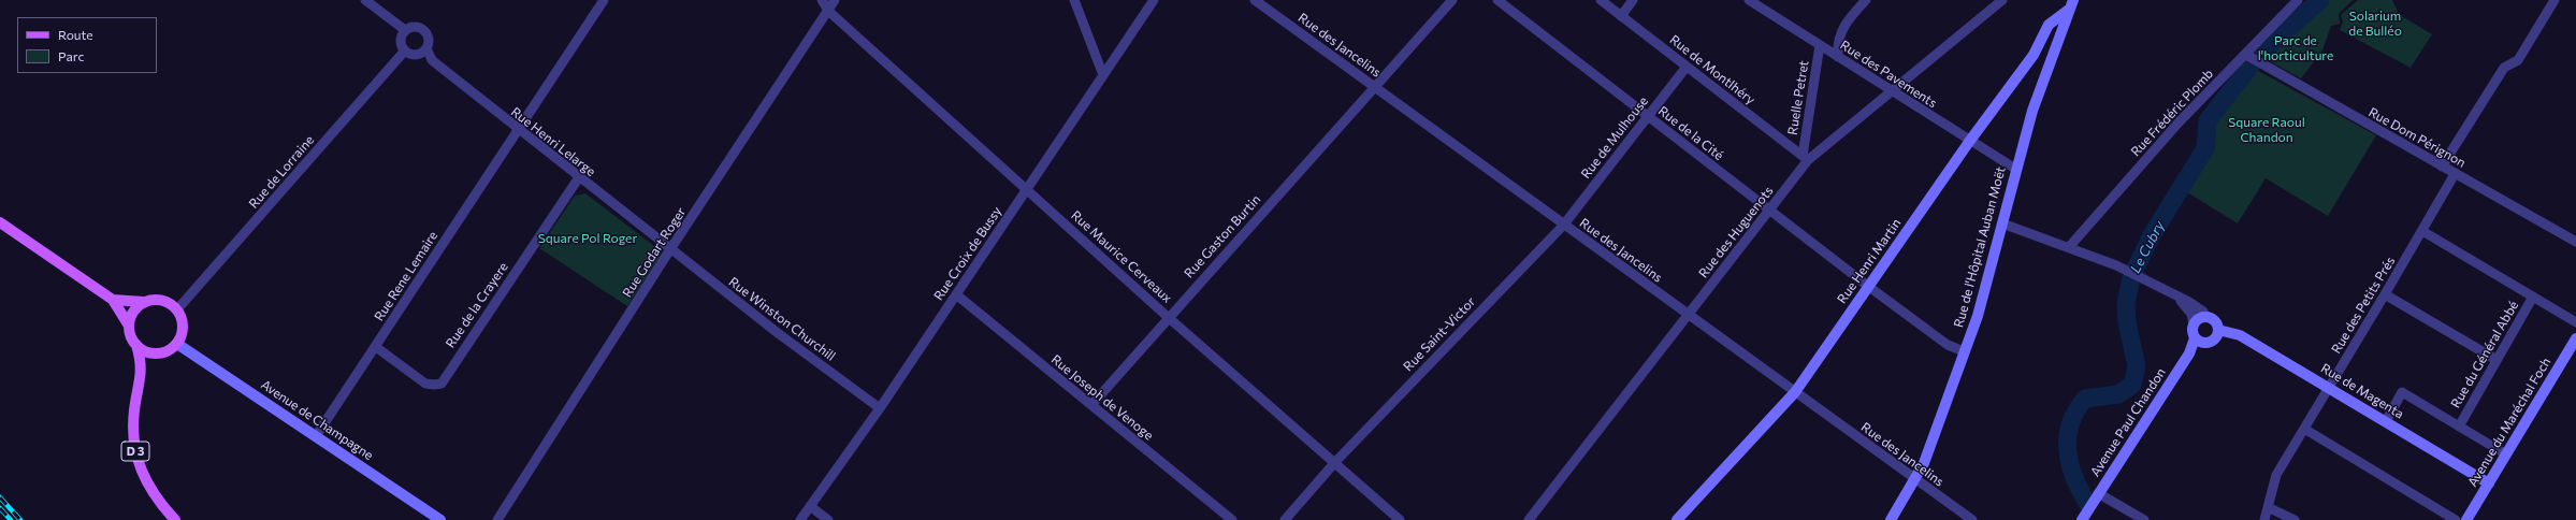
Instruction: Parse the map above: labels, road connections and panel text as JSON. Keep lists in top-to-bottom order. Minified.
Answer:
{"streets":{"main road":["Rue de l'Hôpital Auban Moët","Rue Henri Martin","Rue de Magenta","Avenue de Champagne","Avenue Paul Chandon","Avenue du Maréchal Foch","D 3"],"street":["Rue des Jancelins","Rue de Montlhéry","Rue des Pavements","Ruelle Petret","Rue Frédéric Plomb","Rue de la Cité","Rue de Mulhouse","Rue Dom Pérignon","Rue Henri Lelarge","Rue de Lorraine","Rue des Huguenots","Rue Gaston Burtin","Rue Godart Roger","Rue Croix de Bussy","Rue Maurice Cerveaux","Rue Rene Lemaire","Rue de la Crayere","Rue des Petits Prés","Rue Winston Churchill","Rue Saint-Victor","Rue du Général Abbé","Rue Joseph de Venoge"]},"crossings":[["Rue des Jancelins","Rue de Mulhouse"],["Rue des Jancelins","Rue des Huguenots"],["Rue des Jancelins","Rue Gaston Burtin"],["Rue des Jancelins","Rue de l'Hôpital Auban Moët"],["Rue des Jancelins","Rue Henri Martin"],["Rue des Jancelins","Rue Saint-Victor"],["Rue de Montlhéry","Ruelle Petret"],["Rue de Montlhéry","Rue de Mulhouse"],["Rue de Montlhéry","Rue des Huguenots"],["Rue des Pavements","Ruelle Petret"],["Rue des Pavements","Rue des Huguenots"],["Rue des Pavements","Rue de l'Hôpital Auban Moët"],["Rue des Pavements","Rue Henri Martin"],["Ruelle Petret","Rue des Huguenots"],["Rue Frédéric Plomb","Rue Dom Pérignon"],["Rue de la Cité","Rue de Mulhouse"],["Rue de la Cité","Rue des Huguenots"],["Rue de la Cité","Rue de l'Hôpital Auban Moët"],["Rue de la Cité","Rue Henri Martin"],["Rue de Mulhouse","Rue Saint-Victor"],["Rue Dom Pérignon","Rue des Petits Prés"],["Rue Henri Lelarge","Rue de Lorraine"],["Rue Henri Lelarge","Rue Godart Roger"],["Rue Henri Lelarge","Rue Rene Lemaire"],["Rue Henri Lelarge","Rue de la Crayere"],["Rue Henri Lelarge","Rue Winston Churchill"],["Rue de Lorraine","Avenue de Champagne"],["Rue de Lorraine","D 3"],["Rue Gaston Burtin","Rue Maurice Cerveaux"],["Rue Gaston Burtin","Rue Joseph de Venoge"],["Rue de l'Hôpital Auban Moët","Rue Henri Martin"],["Rue Godart Roger","Rue Maurice Cerveaux"],["Rue Godart Roger","Rue Winston Churchill"],["Rue Croix de Bussy","Rue Maurice Cerveaux"],["Rue Croix de Bussy","Rue Winston Churchill"],["Rue Croix de Bussy","Rue Joseph de Venoge"],["Rue Maurice Cerveaux","Rue Saint-Victor"],["Rue Rene Lemaire","Rue de la Crayere"],["Rue Rene Lemaire","Avenue de Champagne"],["Rue des Petits Prés","Rue de Magenta"],["Rue de Magenta","Avenue Paul Chandon"],["Rue de Magenta","Avenue du Maréchal Foch"],["Avenue de Champagne","D 3"]],"water":["Le Cubry"],"parks":["Solarium de Bulléo","Parc de l'horticulture","Square Raoul Chandon","Square Pol Roger"],"legend":["Route","Parc"]}
